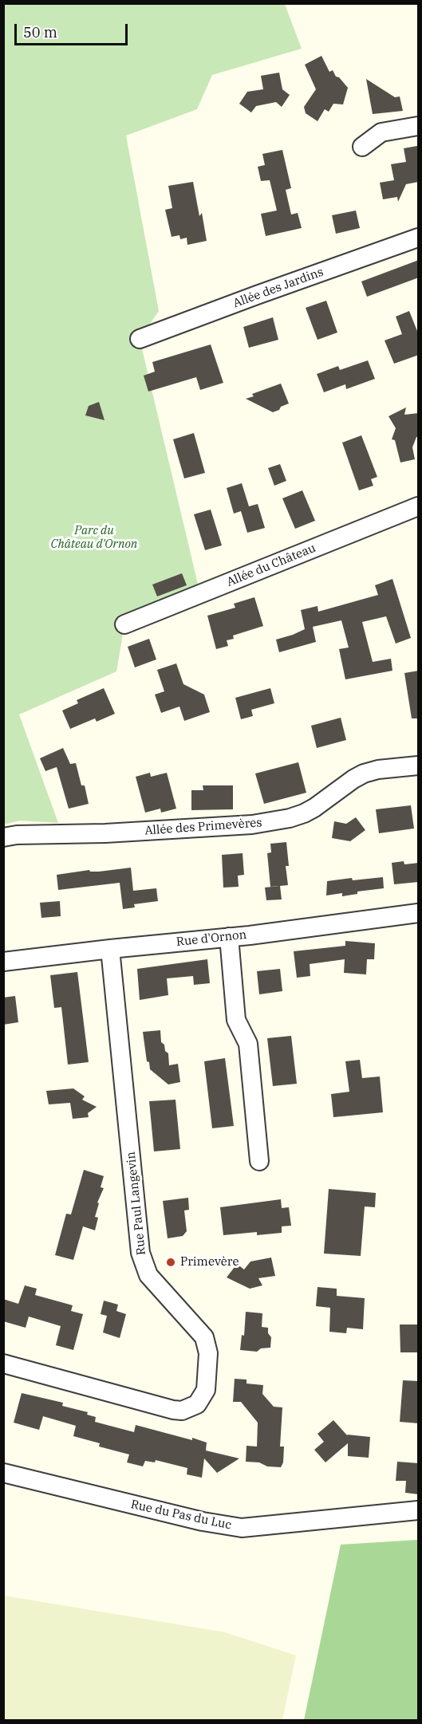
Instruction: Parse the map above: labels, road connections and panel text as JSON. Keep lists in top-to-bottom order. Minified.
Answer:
{"streets":{"street":["Allée des Jardins","Allée du Château","Allée des Primevères","Rue d'Ornon","Rue Paul Langevin","Rue du Pas du Luc"]},"crossings":[["Rue d'Ornon","Rue Paul Langevin"]],"parks":["Parc du Château d'Ornon"],"places":["Primevère"],"scale_bar":"50 m"}
